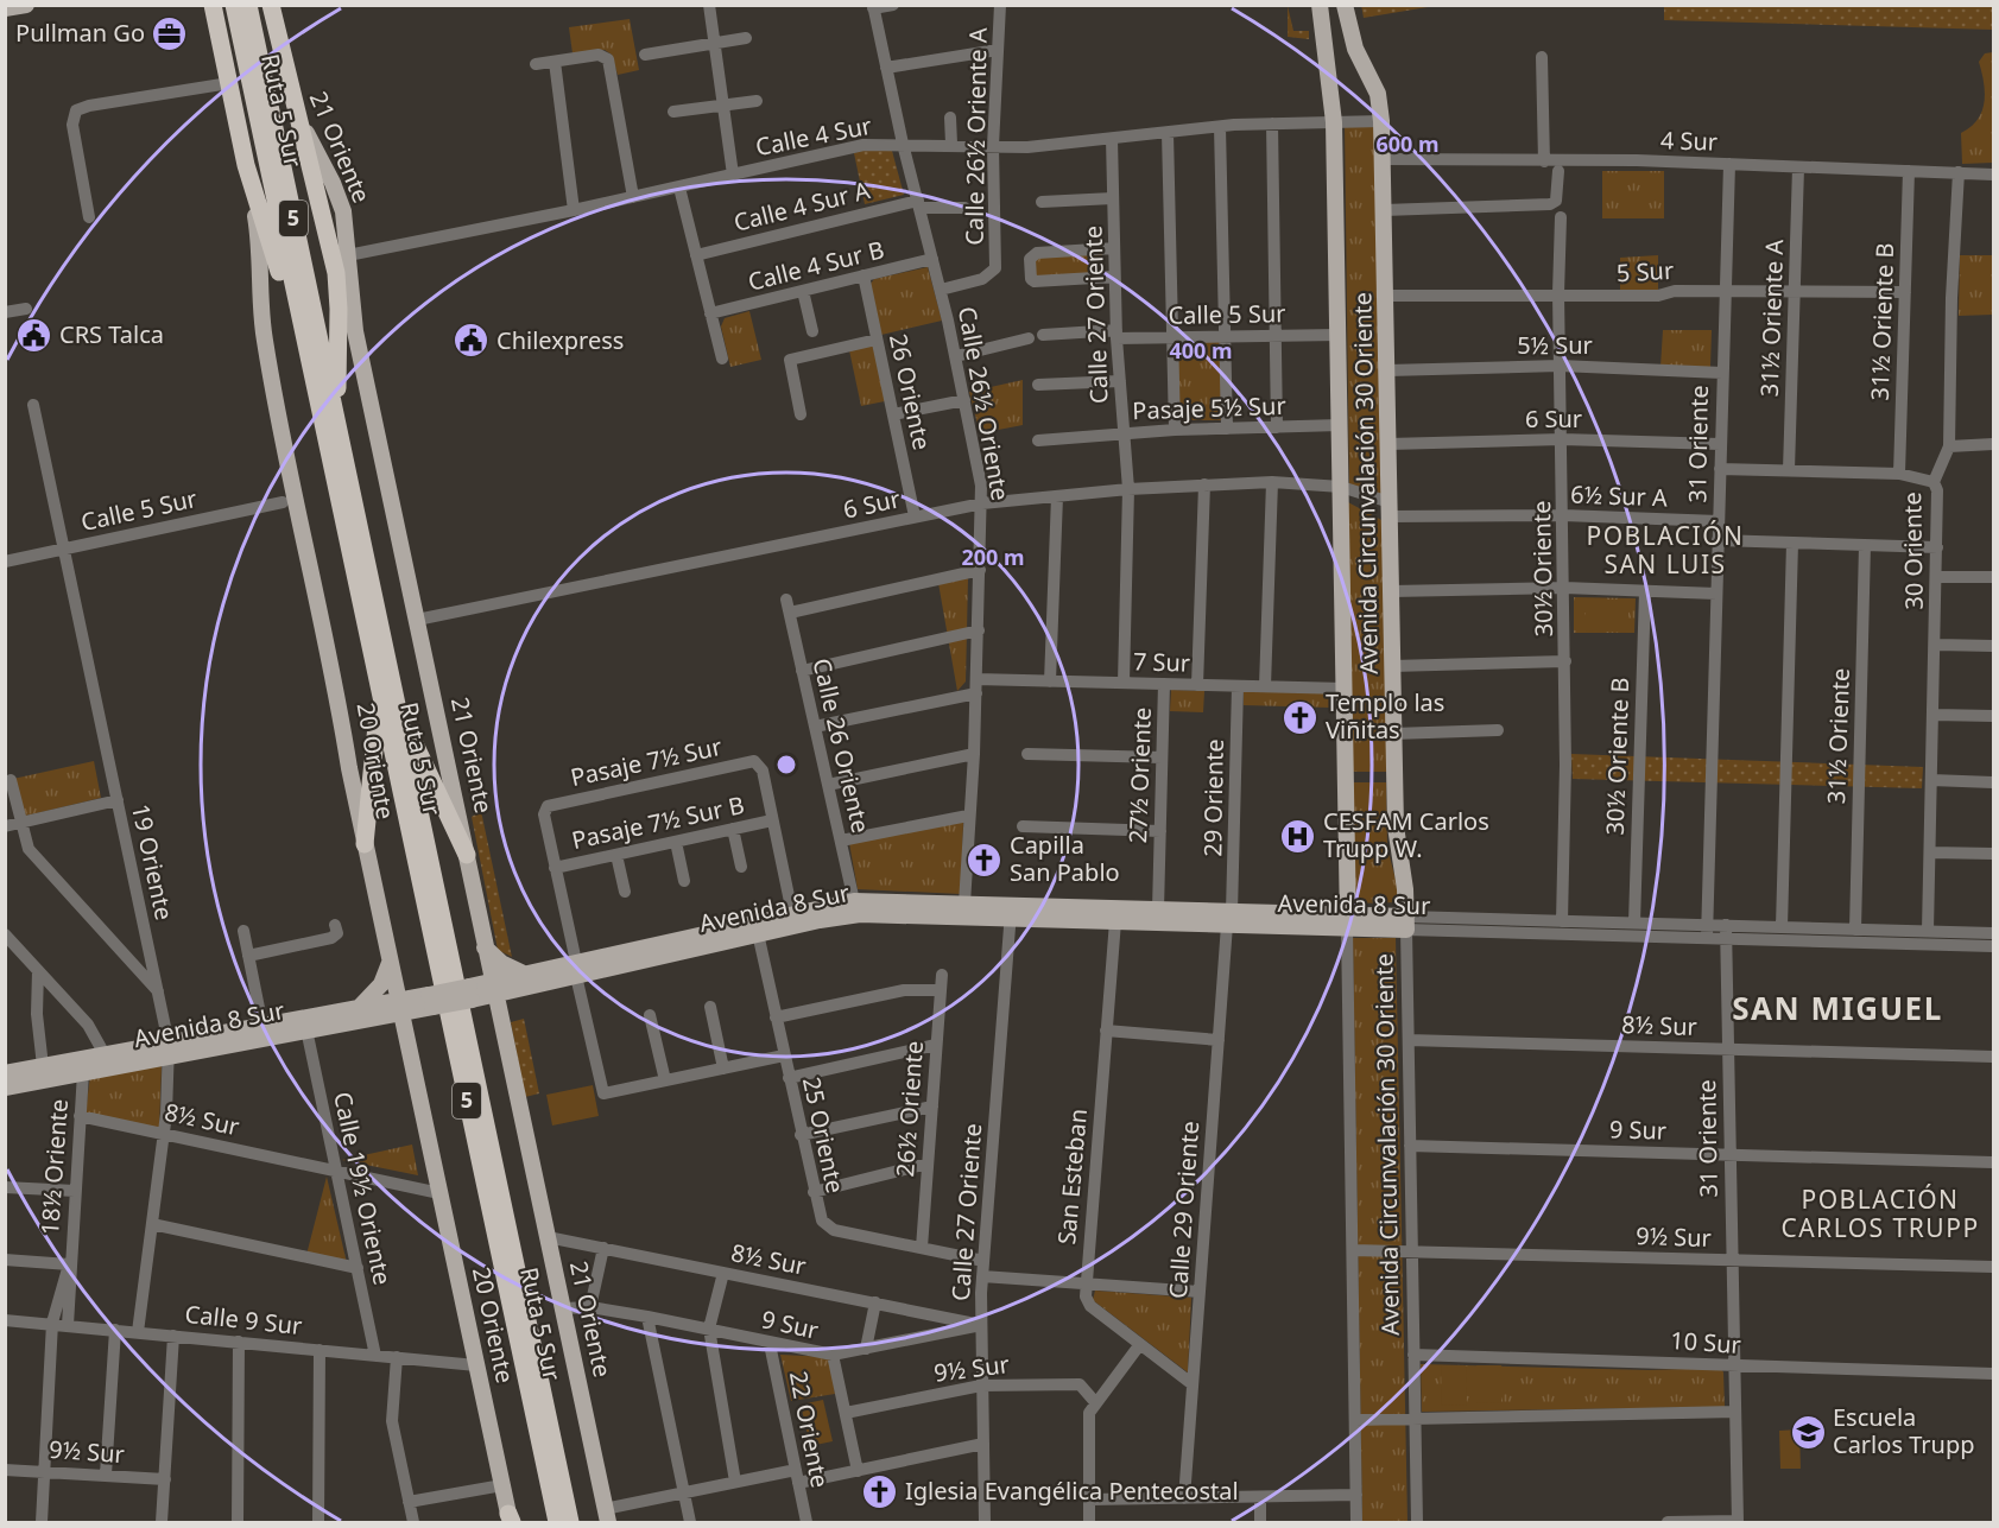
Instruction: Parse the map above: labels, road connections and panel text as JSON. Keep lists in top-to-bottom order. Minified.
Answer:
{"streets":{"highway":["Ruta 5 Sur","21 Oriente","5","20 Oriente"],"main road":["Avenida Circunvalación 30 Oriente","Avenida 8 Sur"],"street":["Calle 4 Sur","Calle 26½ Oriente A","4 Sur","Calle 4 Sur A","Calle 4 Sur B","5 Sur","Calle 27 Oriente","Calle 5 Sur","31½ Oriente A","31½ Oriente B","5½ Sur","26 Oriente","Calle 26½ Oriente","Pasaje 5½ Sur","6 Sur","31 Oriente","6½ Sur A","30 Oriente","30½ Oriente","7 Sur","31½ Oriente","Calle 26 Oriente","30½ Oriente B","Pasaje 7½ Sur","27½ Oriente","29 Oriente","Pasaje 7½ Sur B","19 Oriente","8½ Sur","26½ Oriente","9 Sur","25 Oriente","18½ Oriente","San Esteban","Calle 19½ Oriente","Calle 29 Oriente","9½ Sur","Calle 9 Sur","10 Sur","22 Oriente"]},"crossings":[["Calle 4 Sur","Calle 26½ Oriente A"],["Calle 4 Sur","21 Oriente"],["Calle 4 Sur","Calle 27 Oriente"],["Calle 4 Sur","Calle 26½ Oriente"],["Calle 4 Sur","Avenida Circunvalación 30 Oriente"],["Calle 26½ Oriente A","Calle 26½ Oriente"],["4 Sur","31½ Oriente A"],["4 Sur","31½ Oriente B"],["4 Sur","31 Oriente"],["4 Sur","Avenida Circunvalación 30 Oriente"],["4 Sur","30 Oriente"],["21 Oriente","6 Sur"],["21 Oriente","Avenida 8 Sur"],["21 Oriente","8½ Sur"],["21 Oriente","9 Sur"],["Calle 4 Sur A","Calle 26½ Oriente"],["Calle 4 Sur B","26 Oriente"],["Calle 4 Sur B","Calle 26½ Oriente"],["5 Sur","31½ Oriente A"],["5 Sur","31½ Oriente B"],["5 Sur","31 Oriente"],["5 Sur","Avenida Circunvalación 30 Oriente"],["5 Sur","30½ Oriente"],["Calle 27 Oriente","Calle 5 Sur"],["Calle 27 Oriente","Pasaje 5½ Sur"],["Calle 27 Oriente","6 Sur"],["Calle 27 Oriente","7 Sur"],["Calle 27 Oriente","Avenida 8 Sur"],["Calle 27 Oriente","8½ Sur"],["Calle 27 Oriente","9 Sur"],["Calle 27 Oriente","25 Oriente"],["Calle 27 Oriente","9½ Sur"],["Calle 5 Sur","Avenida Circunvalación 30 Oriente"],["Calle 5 Sur","19 Oriente"],["5½ Sur","31 Oriente"],["5½ Sur","Avenida Circunvalación 30 Oriente"],["5½ Sur","30½ Oriente"],["26 Oriente","6 Sur"],["Calle 26½ Oriente","6 Sur"],["Calle 26½ Oriente","7 Sur"],["Calle 26½ Oriente","Calle 26 Oriente"],["Calle 26½ Oriente","Avenida 8 Sur"],["Pasaje 5½ Sur","Avenida Circunvalación 30 Oriente"],["6 Sur","31 Oriente"],["6 Sur","Avenida Circunvalación 30 Oriente"],["6 Sur","6½ Sur A"],["6 Sur","30½ Oriente"],["31 Oriente","6½ Sur A"],["31 Oriente","Avenida 8 Sur"],["31 Oriente","8½ Sur"],["31 Oriente","9 Sur"],["31 Oriente","9½ Sur"],["31 Oriente","10 Sur"],["Avenida Circunvalación 30 Oriente","6½ Sur A"],["Avenida Circunvalación 30 Oriente","7 Sur"],["Avenida Circunvalación 30 Oriente","Avenida 8 Sur"],["Avenida Circunvalación 30 Oriente","8½ Sur"],["Avenida Circunvalación 30 Oriente","9 Sur"],["Avenida Circunvalación 30 Oriente","9½ Sur"],["Avenida Circunvalación 30 Oriente","10 Sur"],["6½ Sur A","30½ Oriente"],["30 Oriente","Avenida 8 Sur"],["30½ Oriente","Avenida 8 Sur"],["7 Sur","27½ Oriente"],["7 Sur","29 Oriente"],["31½ Oriente","Avenida 8 Sur"],["Calle 26 Oriente","Avenida 8 Sur"],["30½ Oriente B","Avenida 8 Sur"],["20 Oriente","Avenida 8 Sur"],["20 Oriente","8½ Sur"],["20 Oriente","Calle 9 Sur"],["Pasaje 7½ Sur","Pasaje 7½ Sur B"],["27½ Oriente","Avenida 8 Sur"],["29 Oriente","Avenida 8 Sur"],["29 Oriente","Calle 29 Oriente"],["19 Oriente","Avenida 8 Sur"],["19 Oriente","8½ Sur"],["19 Oriente","Calle 9 Sur"],["Avenida 8 Sur","25 Oriente"],["Avenida 8 Sur","18½ Oriente"],["Avenida 8 Sur","San Esteban"],["Avenida 8 Sur","Calle 19½ Oriente"],["Avenida 8 Sur","Calle 29 Oriente"],["8½ Sur","9 Sur"],["8½ Sur","18½ Oriente"],["8½ Sur","Calle 19½ Oriente"],["26½ Oriente","25 Oriente"],["9 Sur","22 Oriente"],["18½ Oriente","9½ Sur"],["18½ Oriente","Calle 9 Sur"],["Calle 19½ Oriente","Calle 9 Sur"]],"districts":["POBLACIÓN SAN LUIS","SAN MIGUEL","POBLACIÓN CARLOS TRUPP"],"places":{"office":["Pullman Go"],"public building":["CRS Talca","Chilexpress"],"church":["Templo las Viñitas","Capilla San Pablo","Iglesia Evangélica Pentecostal"],"hospital":["CESFAM Carlos Trupp W."],"school or university":["Escuela Carlos Trupp"]},"rings":["600 m","400 m","200 m"]}
